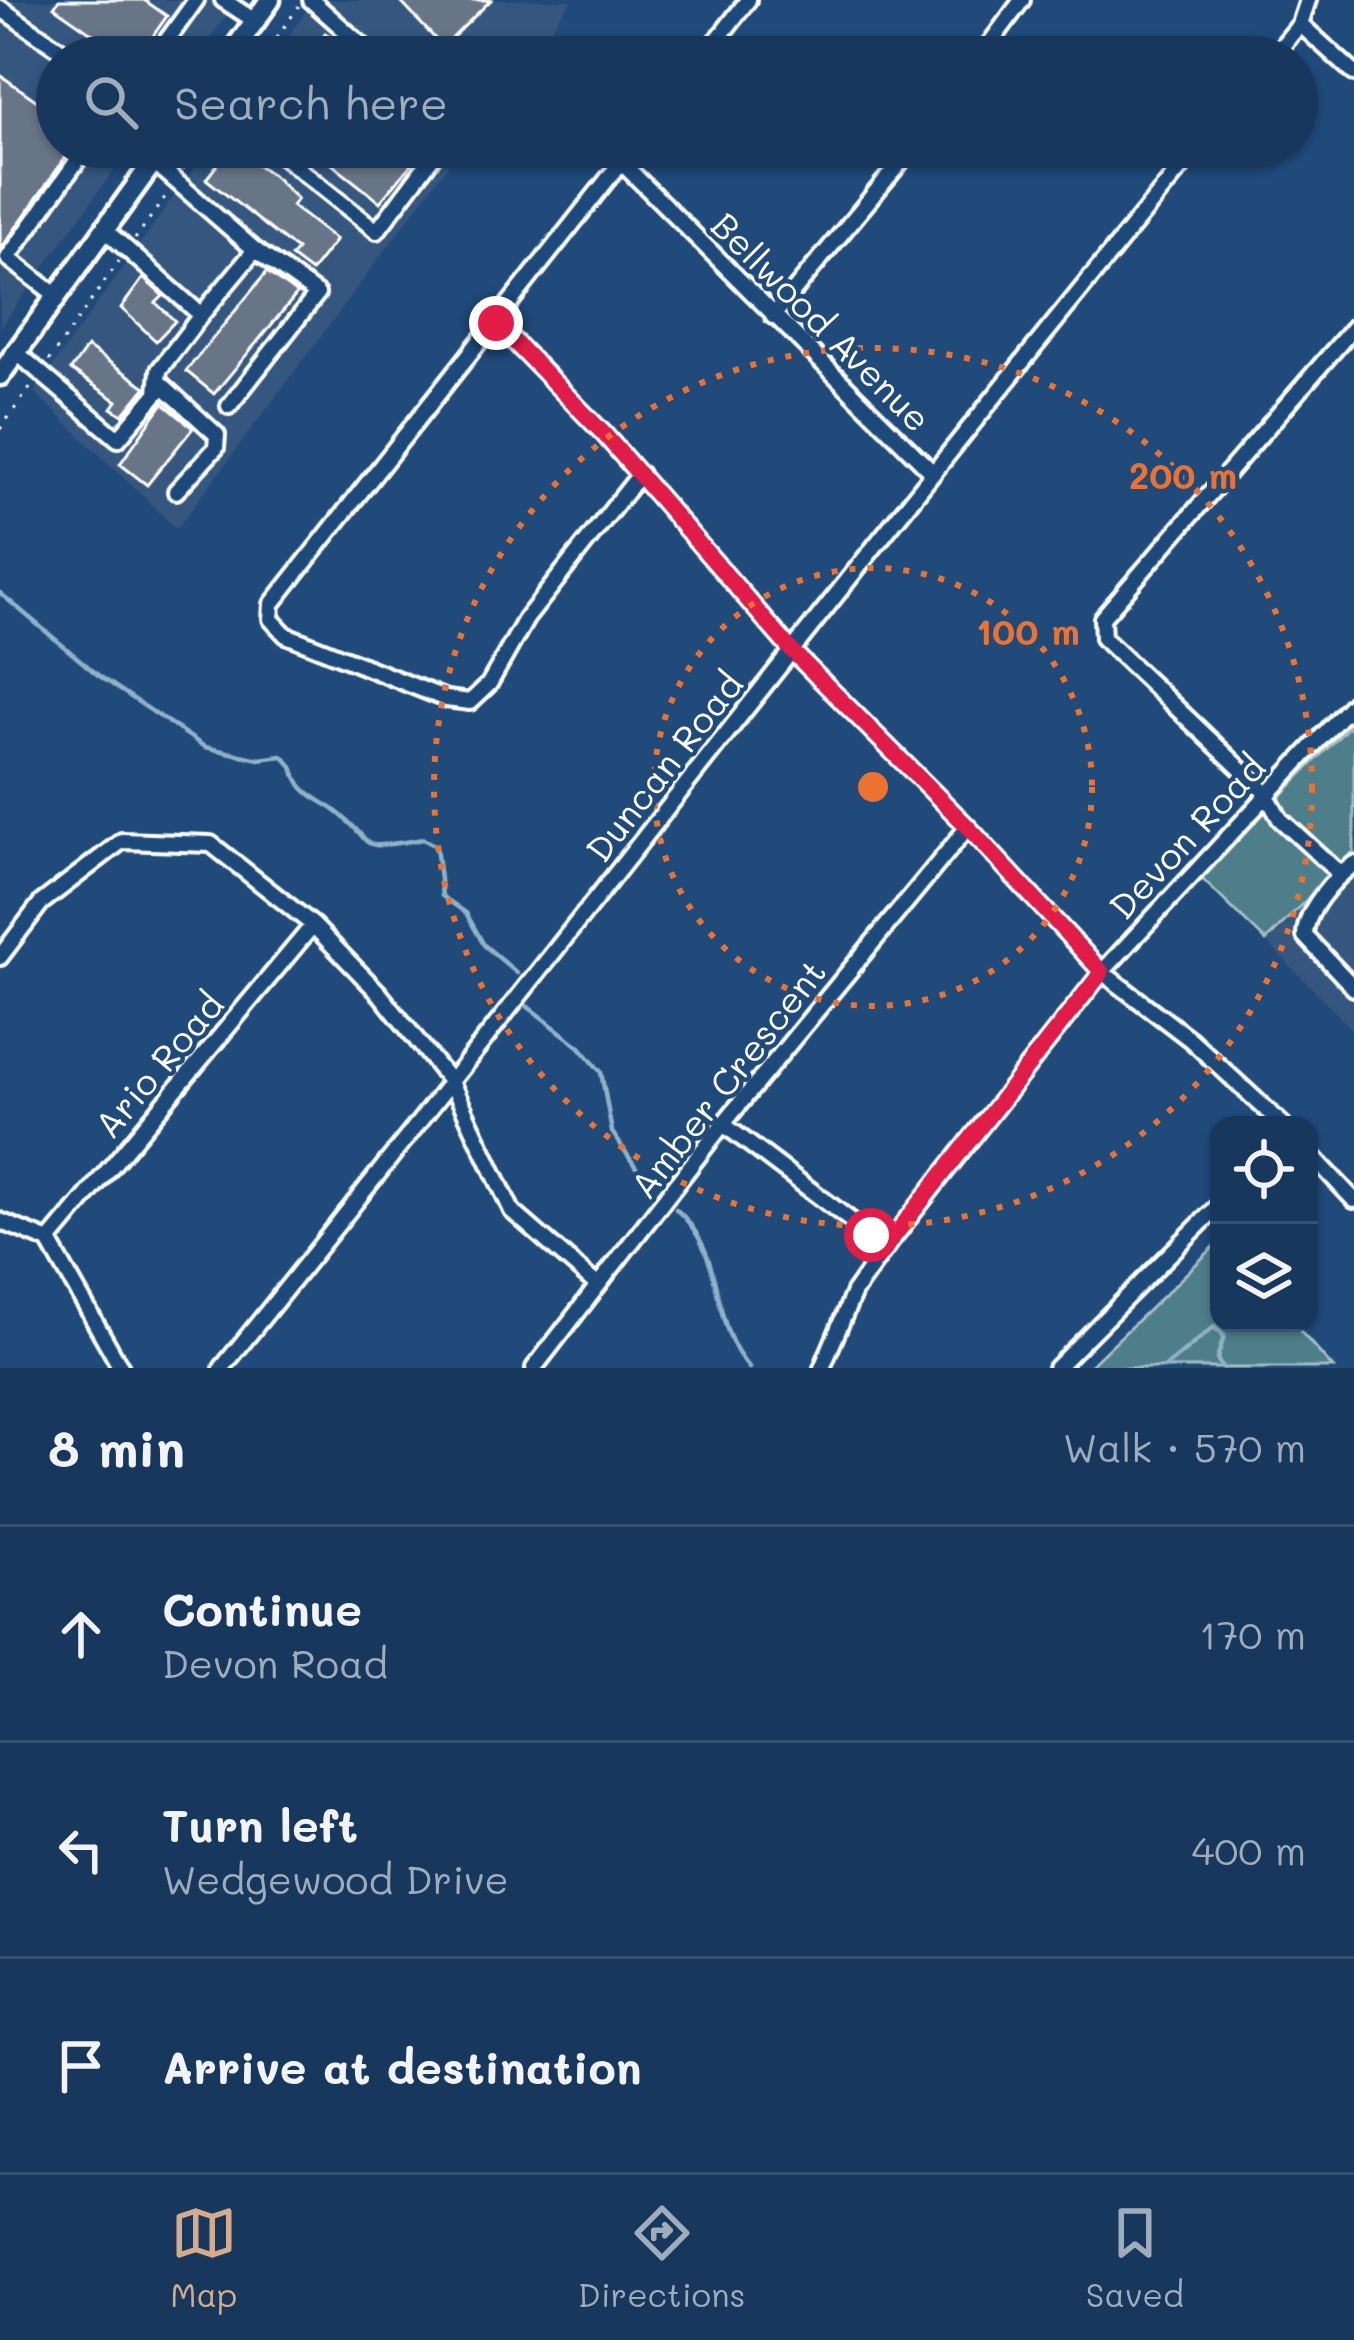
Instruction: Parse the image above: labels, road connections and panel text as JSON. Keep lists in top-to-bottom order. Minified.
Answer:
{"streets":{"street":["Bellwood Avenue","Duncan Road","Devon Road","Ario Road","Amber Crescent"]},"crossings":[["Bellwood Avenue","Duncan Road"]],"page":{"search":"Search here","heading":["8 min","Walk · 570 m"],"list":[["Continue","Devon Road","170 m"],["Turn left","Wedgewood Drive","400 m"],"Arrive at destination"],"nav":["Map","Directions","Saved"]},"rings":["200 m","100 m"]}
